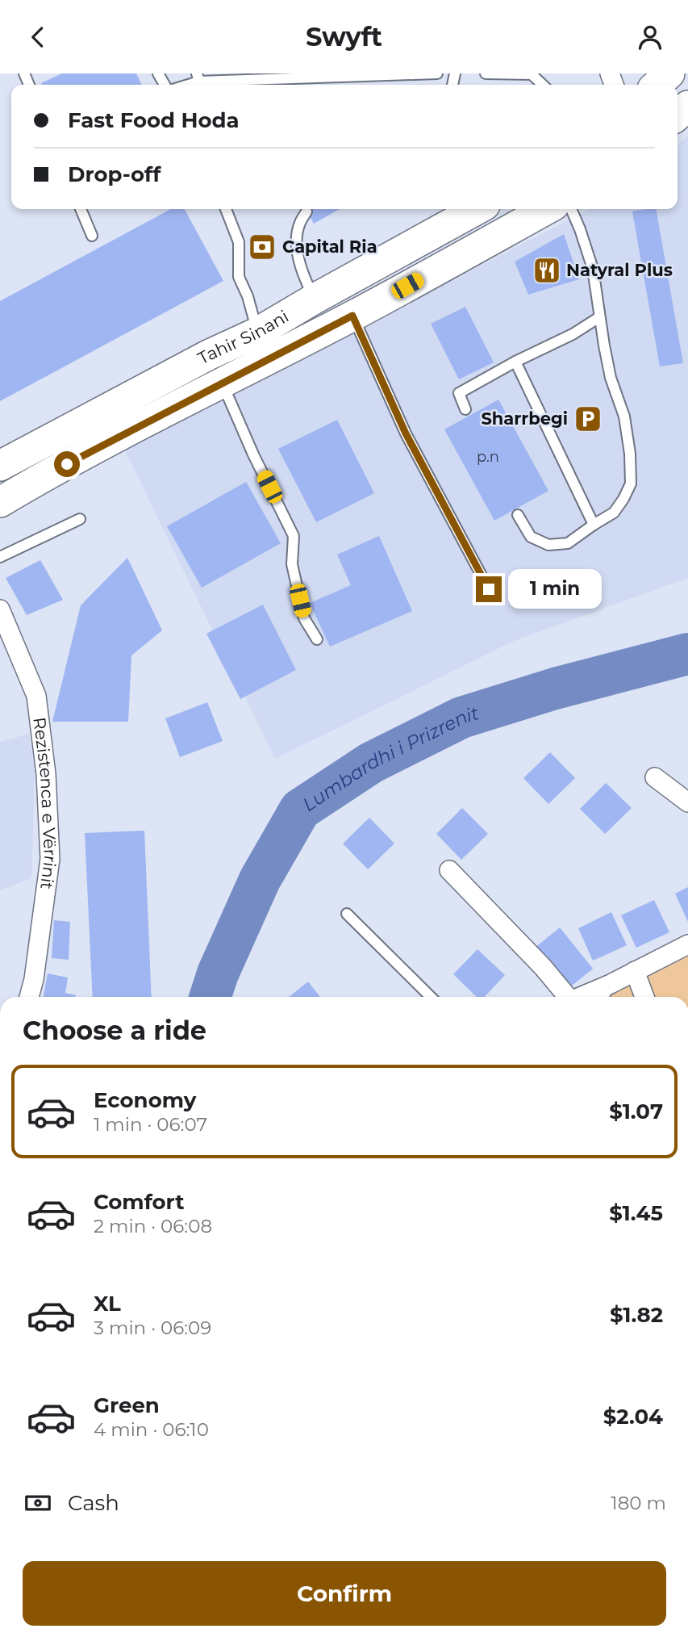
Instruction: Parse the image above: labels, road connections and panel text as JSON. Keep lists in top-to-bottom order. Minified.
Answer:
{"streets":{"main road":["Tahir Sinani"],"street":["Rezistenca e Vërrinit"]},"water":["Lumbardhi i Prizrenit"],"places":{"bank":["Capital Ria"],"restaurant":["Natyral Plus"],"parking":["Sharrbegi"]},"house_numbers":["p.n"],"page":{"header":"Swyft","banner":["Fast Food Hoda","Drop-off"],"bubble":"1 min","heading":"Choose a ride","list":[{"name":"Economy","note":"1 min · 06:07","value":"$1.07"},{"name":"Comfort","note":"2 min · 06:08","value":"$1.45"},{"name":"XL","note":"3 min · 06:09","value":"$1.82"},{"name":"Green","note":"4 min · 06:10","value":"$2.04"}],"pay":["Cash","180 m"],"buttons":"Confirm"}}
